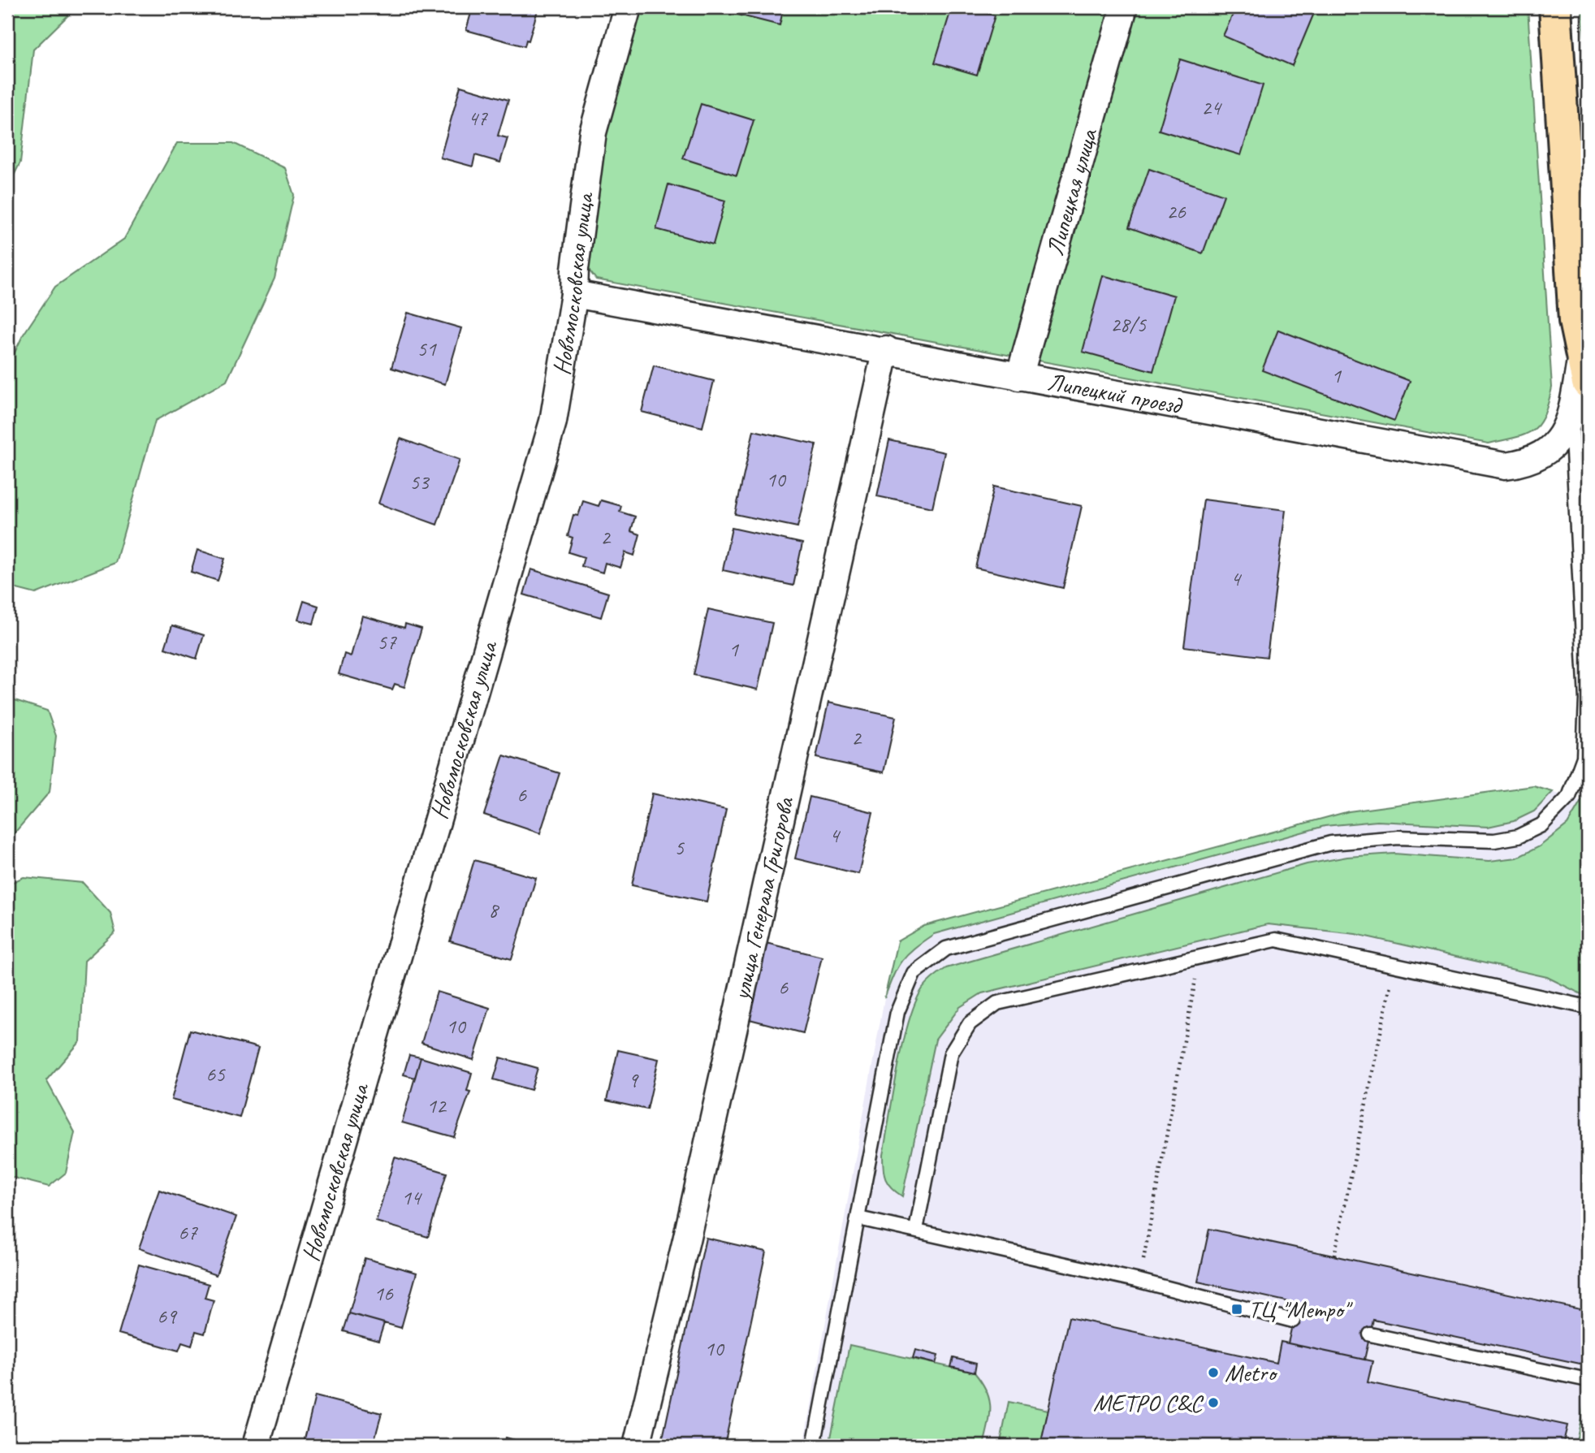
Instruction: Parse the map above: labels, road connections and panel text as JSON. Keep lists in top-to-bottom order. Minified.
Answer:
{"streets":{"street":["Липецкая улица","Новомосковская улица","Липецкий проезд","улица Генерала Григорова"]},"crossings":[["Липецкая улица","Липецкий проезд"],["Новомосковская улица","Липецкий проезд"],["Липецкий проезд","улица Генерала Григорова"]],"places":{"transit":["ТЦ \"Метро\""],"other":["Metro","МЕТРО С&С"]},"house_numbers":["24","47","26","28/5","51","1","10","53","2","4","57","1","2","6","4","5","8","6","10","65","9","12","14","67","16","69","10"]}
